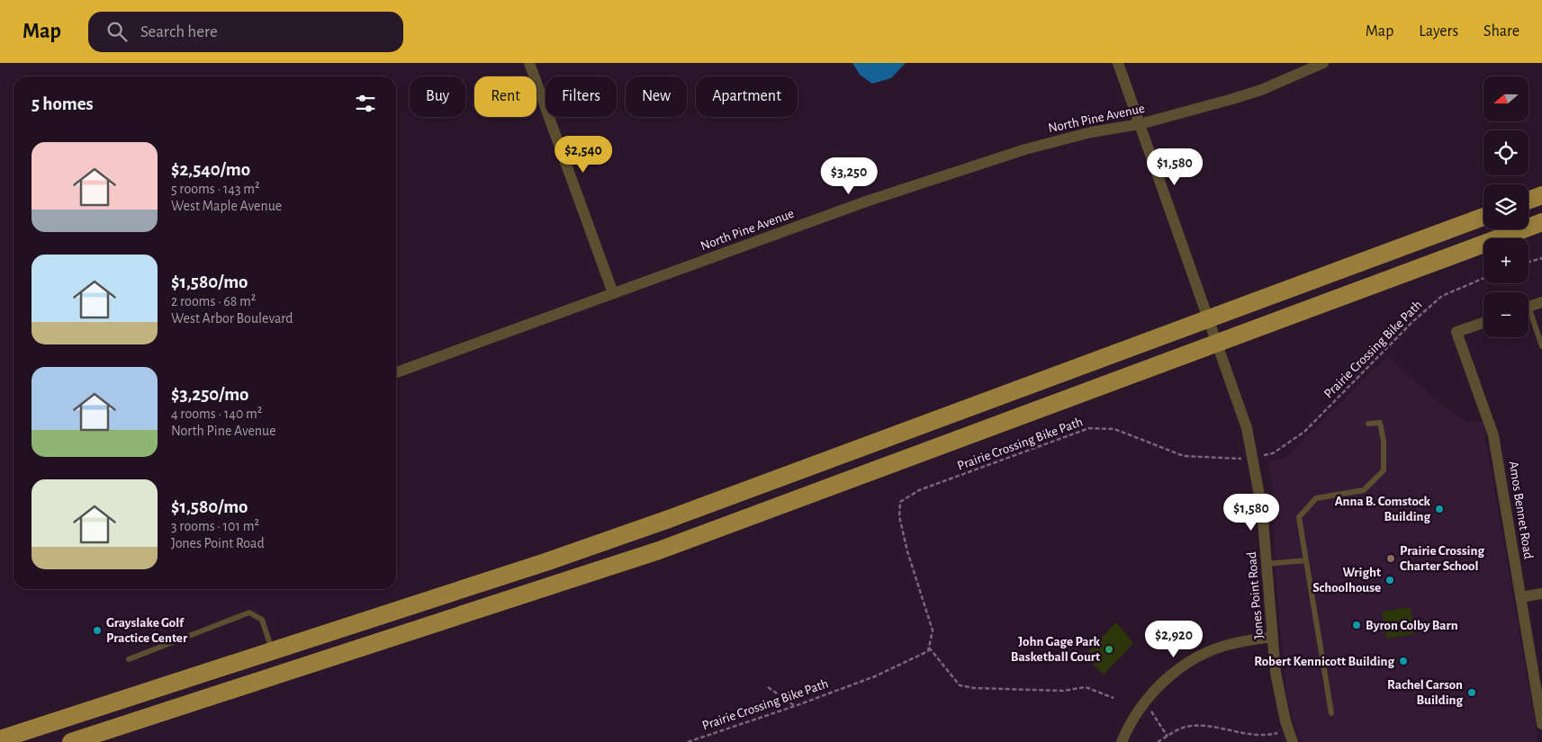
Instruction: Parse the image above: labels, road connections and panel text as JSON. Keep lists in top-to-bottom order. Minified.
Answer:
{"streets":{"street":["North Pine Avenue","Amos Bennet Road","Jones Point Road"],"path":["Prairie Crossing Bike Path"]},"crossings":[["North Pine Avenue","Jones Point Road"],["Prairie Crossing Bike Path","Jones Point Road"]],"places":["Anna B. Comstock Building","Prairie Crossing Charter School","Wright Schoolhouse","Byron Colby Barn","Grayslake Golf Practice Center","John Gage Park Basketball Court","Robert Kennicott Building","Rachel Carson Building"],"north":"left","page":{"header":"Map","search":"Search here","nav":["Map","Layers","Share"],"map_buttons":["+","−"],"chip":["Buy","Rent","Filters","New","Apartment"],"heading":"5 homes","list":[{"name":"$2,540/mo","note":"5 rooms · 143 m² · West Maple Avenue"},{"name":"$1,580/mo","note":"2 rooms · 68 m² · West Arbor Boulevard"},{"name":"$3,250/mo","note":"4 rooms · 140 m² · North Pine Avenue"},{"name":"$1,580/mo","note":"3 rooms · 101 m² · Jones Point Road"}],"price":["$2,540","$1,580","$3,250","$1,580","$2,920"]}}
